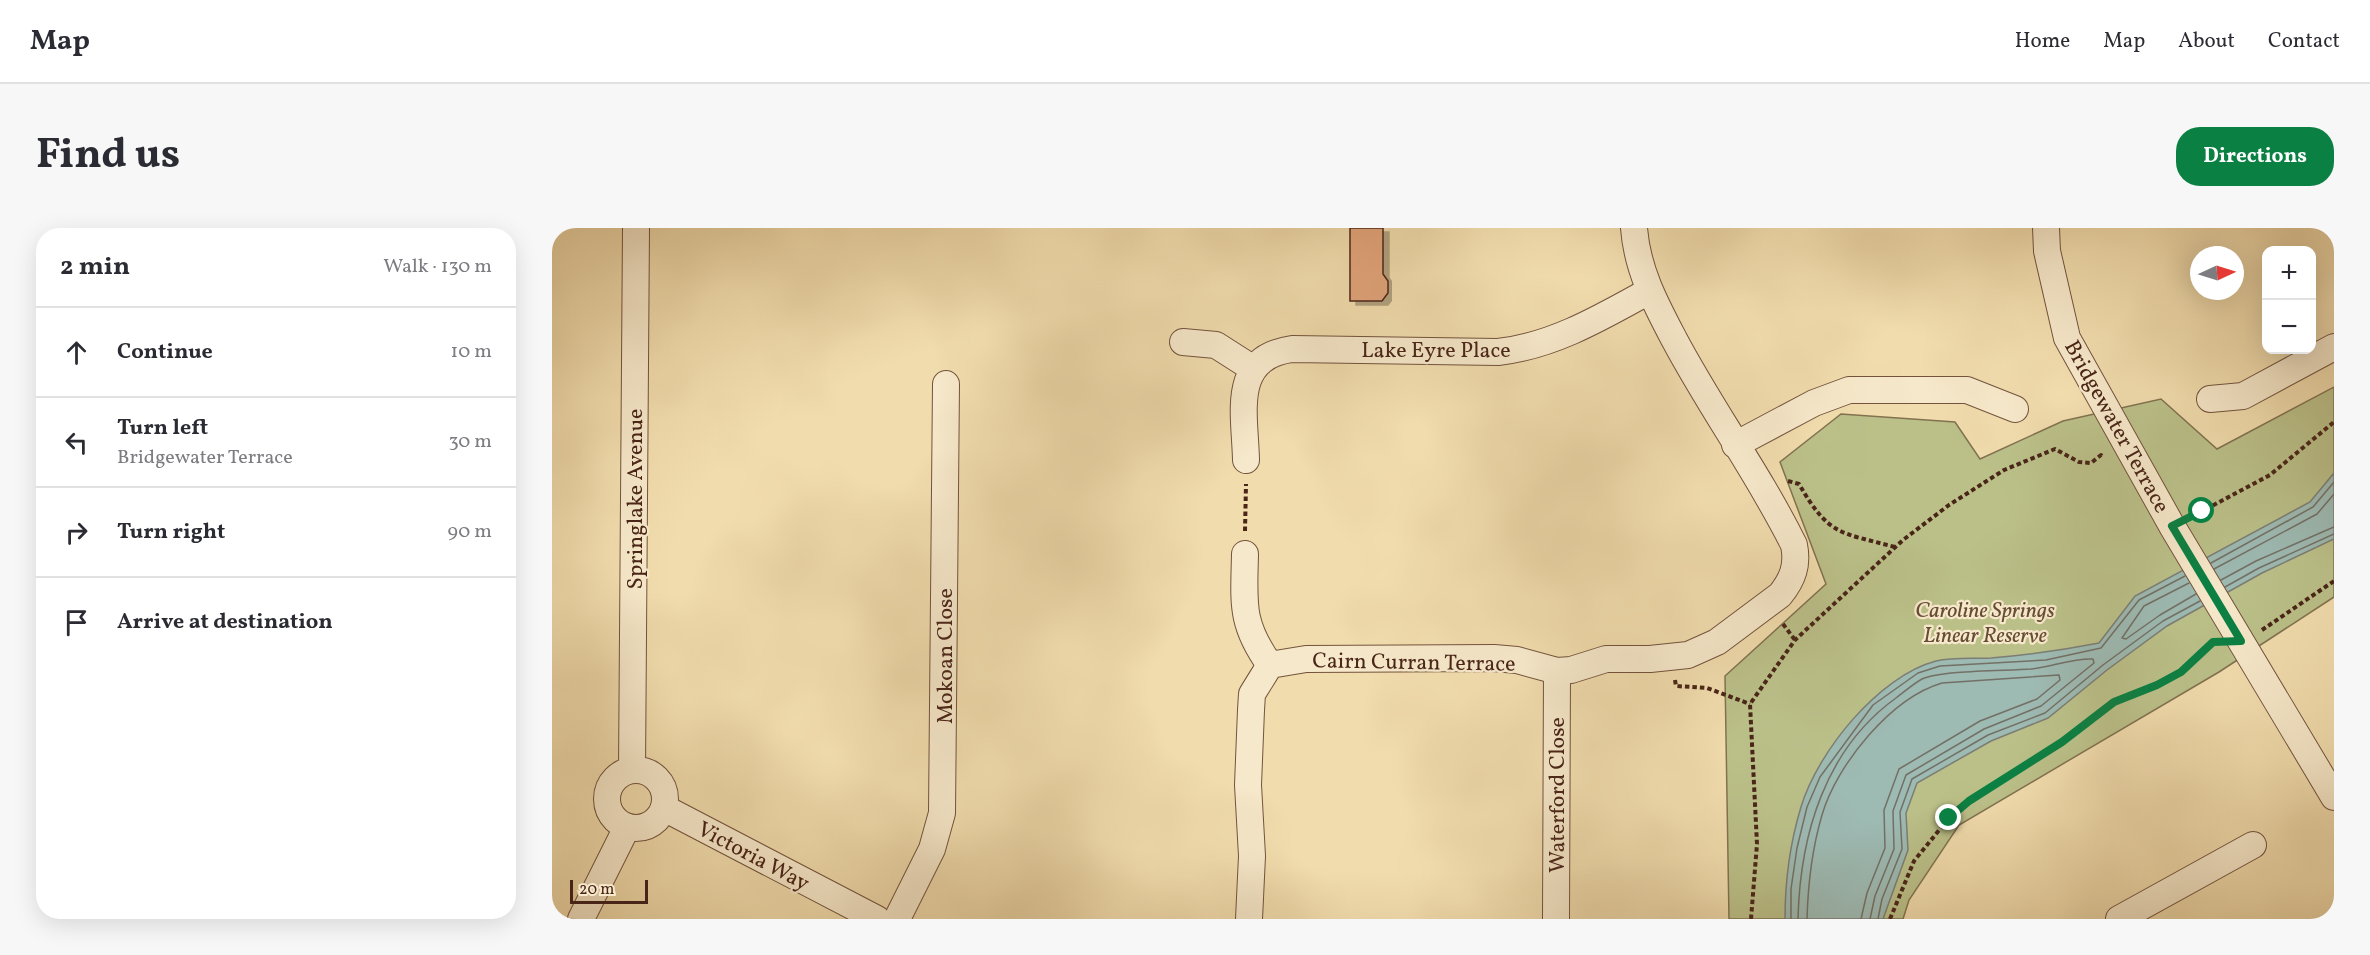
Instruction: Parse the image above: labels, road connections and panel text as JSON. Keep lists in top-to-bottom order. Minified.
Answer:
{"streets":{"street":["Lake Eyre Place","Bridgewater Terrace","Springlake Avenue","Mokoan Close","Cairn Curran Terrace","Waterford Close","Victoria Way"]},"crossings":[["Lake Eyre Place","Cairn Curran Terrace"],["Springlake Avenue","Victoria Way"],["Cairn Curran Terrace","Waterford Close"]],"parks":["Caroline Springs Linear Reserve"],"scale_bar":"20 m","north":"right","page":{"header":"Map","nav":["Home","Map","About","Contact"],"title":"Find us","buttons":"Directions","heading":["2 min","Walk · 130 m"],"map_buttons":["+","−"],"list":[["Continue","10 m"],["Turn left","Bridgewater Terrace","30 m"],["Turn right","90 m"],"Arrive at destination"],"scale":"20 m"}}
